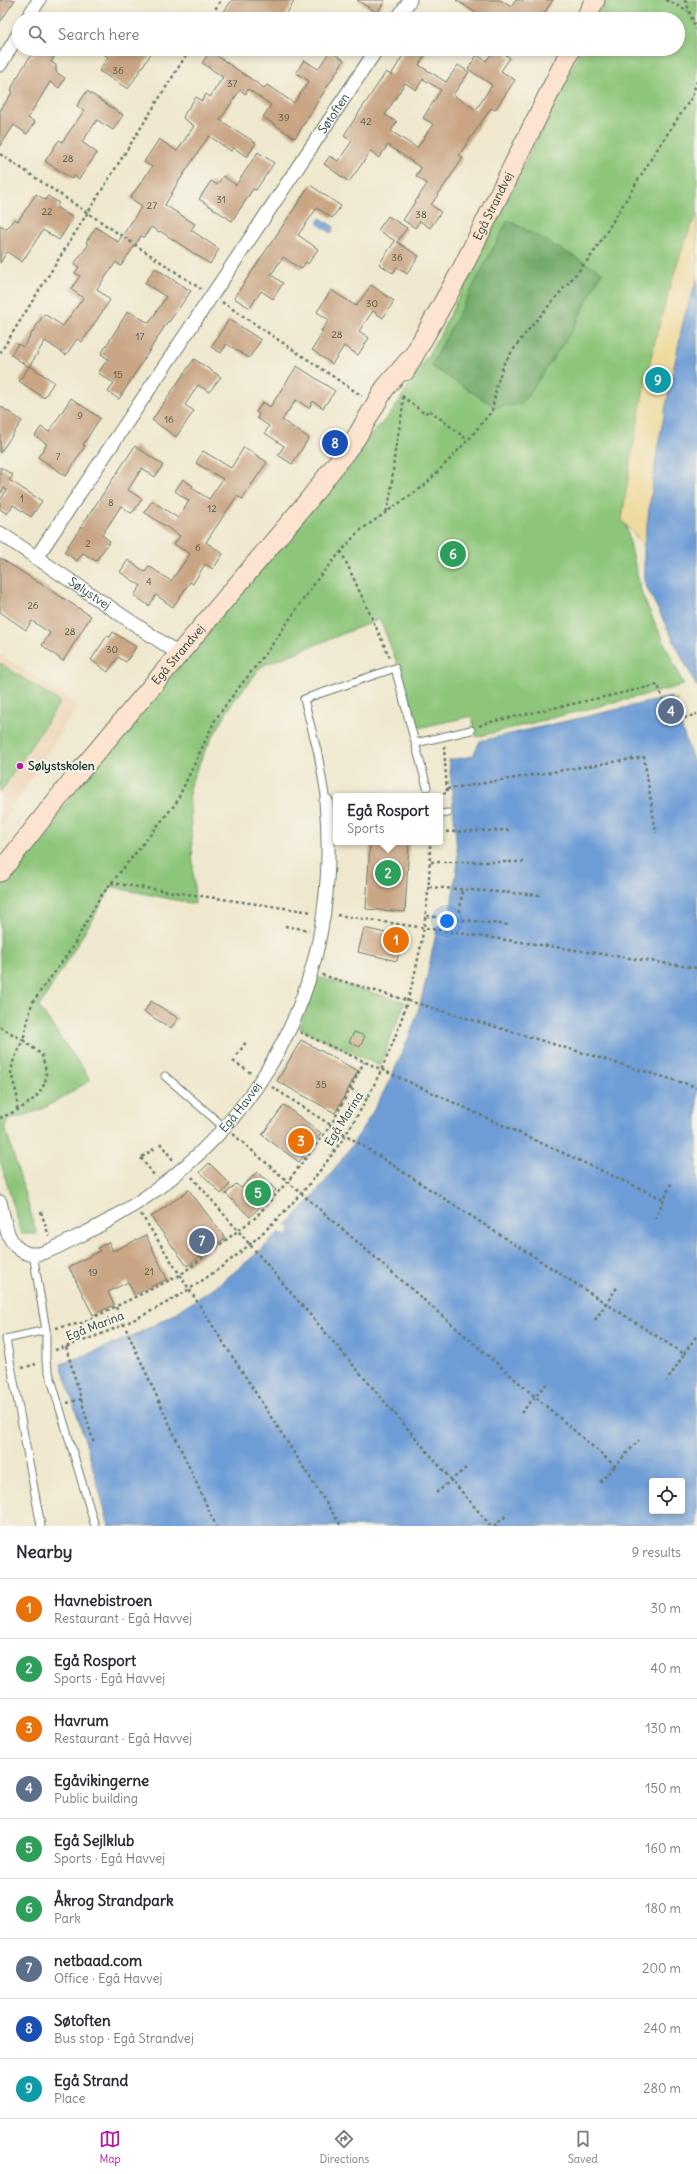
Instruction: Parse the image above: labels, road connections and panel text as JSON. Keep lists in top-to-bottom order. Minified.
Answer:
{"streets":{"street":["Søtoften","Egå Strandvej","Sølystvej","Egå Havvej"],"path":["Egå Marina"]},"crossings":[["Søtoften","Sølystvej"],["Egå Strandvej","Sølystvej"]],"places":["Sølystskolen"],"house_numbers":["36","37","39","42","28","31","27","22","38","36","30","28","17","15","9","16","7","1","8","12","2","6","4","26","28","30","35","21","19"],"page":{"search":"Search here","pins":["9","8","6","4","2","1","3","5","7"],"popup":["Egå Rosport","Sports"],"heading":["Nearby","9 results"],"list":[{"mark":"1","name":"Havnebistroen","note":"Restaurant · Egå Havvej","value":"30 m"},{"mark":"2","name":"Egå Rosport","note":"Sports · Egå Havvej","value":"40 m"},{"mark":"3","name":"Havrum","note":"Restaurant · Egå Havvej","value":"130 m"},{"mark":"4","name":"Egåvikingerne","note":"Public building","value":"150 m"},{"mark":"5","name":"Egå Sejlklub","note":"Sports · Egå Havvej","value":"160 m"},{"mark":"6","name":"Åkrog Strandpark","note":"Park","value":"180 m"},{"mark":"7","name":"netbaad.com","note":"Office · Egå Havvej","value":"200 m"},{"mark":"8","name":"Søtoften","note":"Bus stop · Egå Strandvej","value":"240 m"},{"mark":"9","name":"Egå Strand","note":"Place","value":"280 m"}],"nav":["Map","Directions","Saved"]}}
